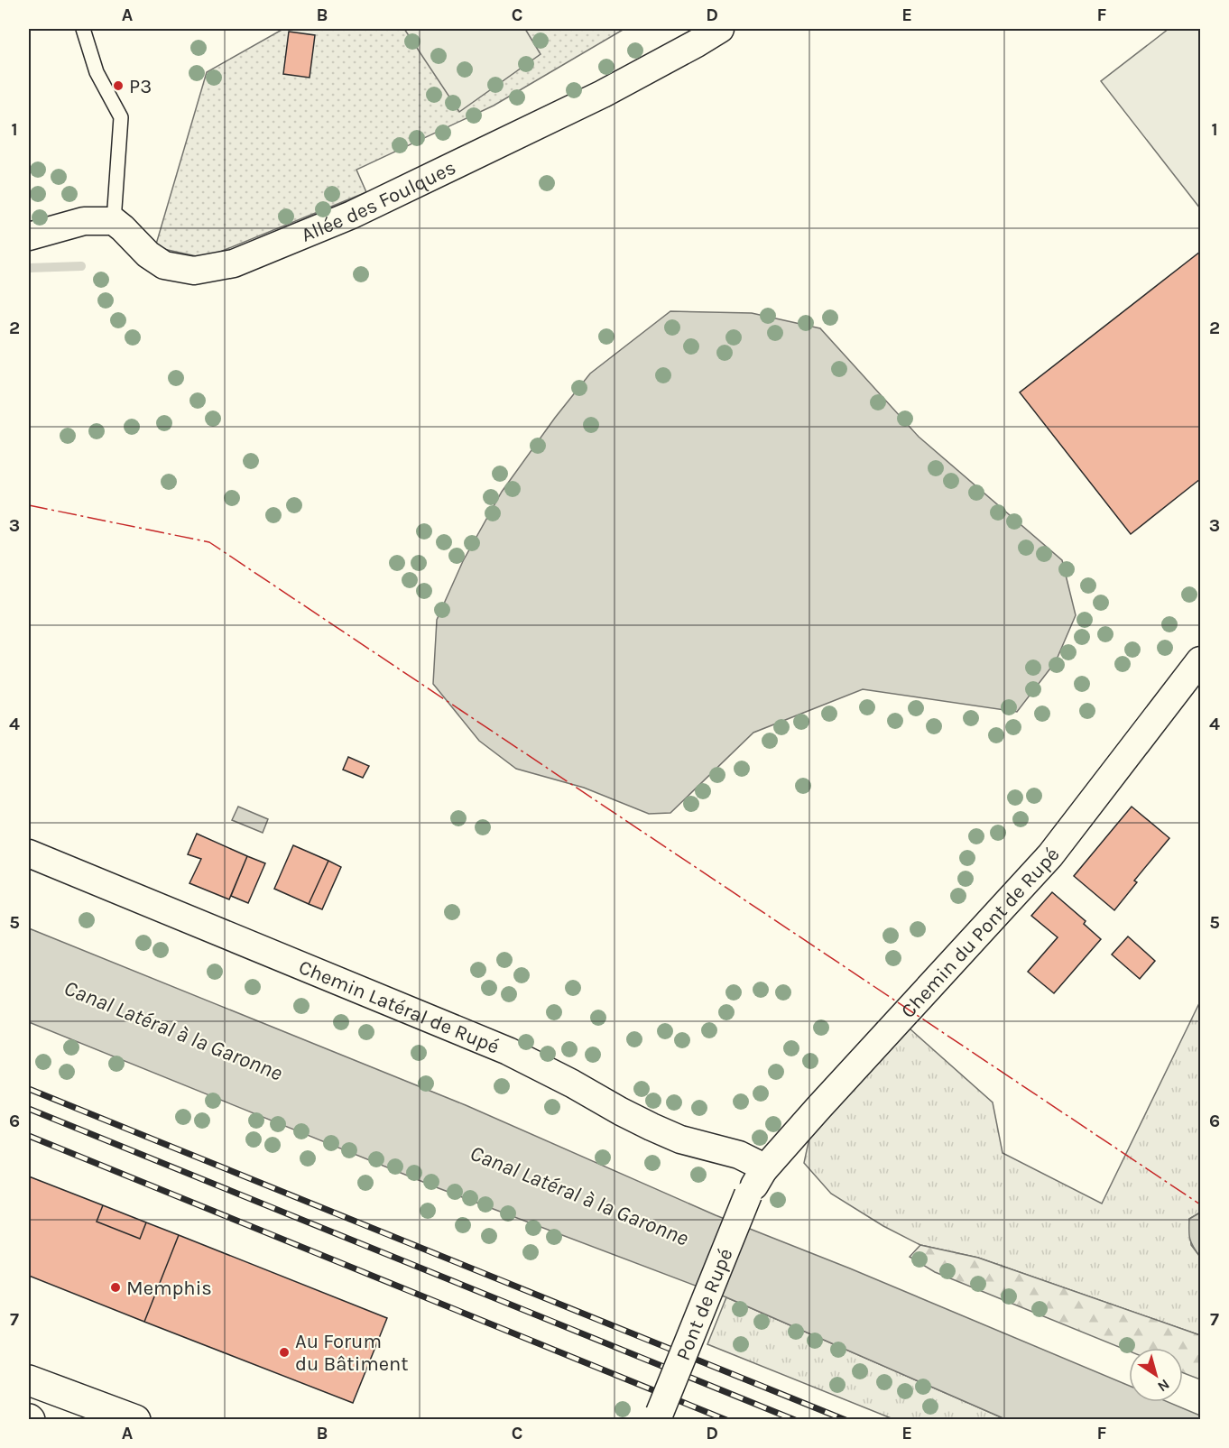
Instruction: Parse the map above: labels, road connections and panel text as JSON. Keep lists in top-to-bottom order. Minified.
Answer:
{"streets":{"street":["Allée des Foulques","Chemin du Pont de Rupé","Chemin Latéral de Rupé","Pont de Rupé"]},"crossings":[["Chemin du Pont de Rupé","Chemin Latéral de Rupé"],["Chemin du Pont de Rupé","Pont de Rupé"]],"water":["Canal Latéral à la Garonne"],"places":["P3","Memphis","Au Forum du Bâtiment"],"north":"bottom right","grid":{"columns":["A","B","C","D","E","F"],"rows":["1","2","3","4","5","6","7"]}}
